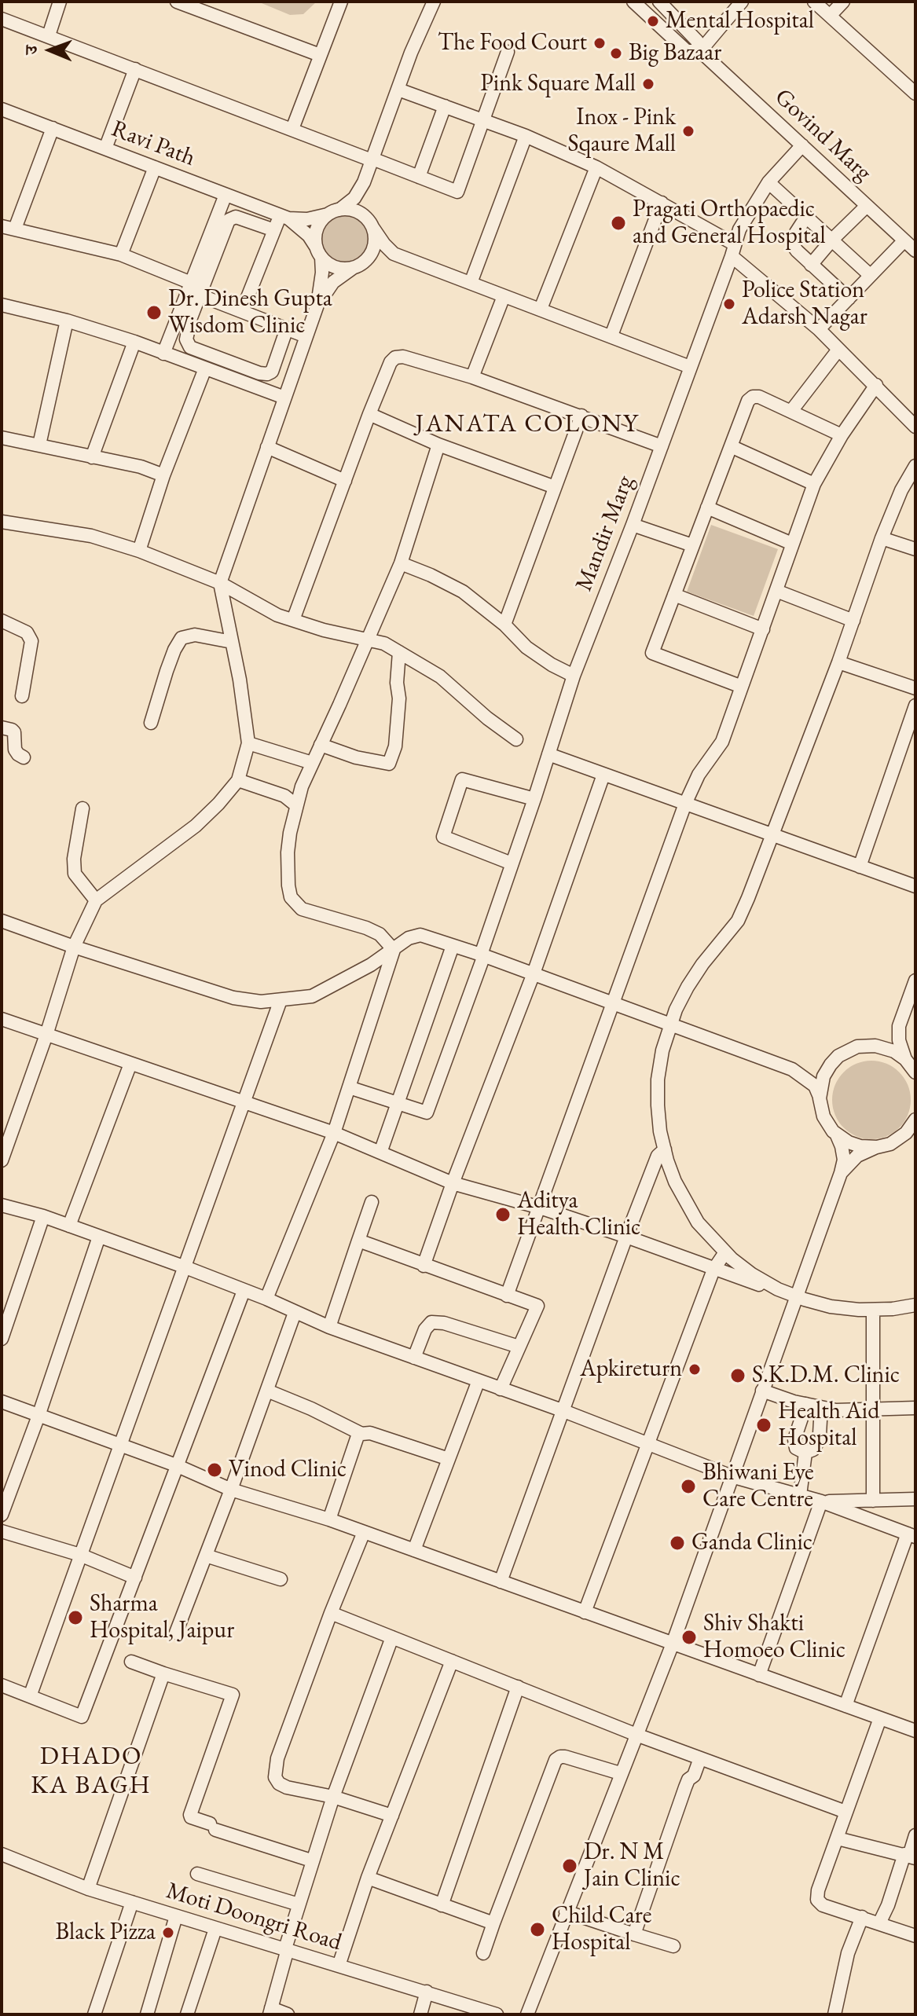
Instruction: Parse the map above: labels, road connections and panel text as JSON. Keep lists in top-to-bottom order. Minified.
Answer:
{"streets":{"street":["Govind Marg","Ravi Path","Mandir Marg","Moti Doongri Road"]},"crossings":[["Govind Marg","Mandir Marg"]],"districts":["JANATA COLONY","DHADO KA BAGH"],"places":["Mental Hospital","The Food Court","Big Bazaar","Pink Square Mall","Inox - Pink Sqaure Mall","Pragati Orthopaedic and General Hospital","Police Station Adarsh Nagar","Dr. Dinesh Gupta Wisdom Clinic","Aditya Health Clinic","Apkireturn","S.K.D.M. Clinic","Health Aid Hospital","Vinod Clinic","Bhiwani Eye Care Centre","Ganda Clinic","Sharma Hospital, Jaipur","Shiv Shakti Homoeo Clinic","Dr. N M Jain Clinic","Child Care Hospital","Black Pizza"],"north":"left"}
